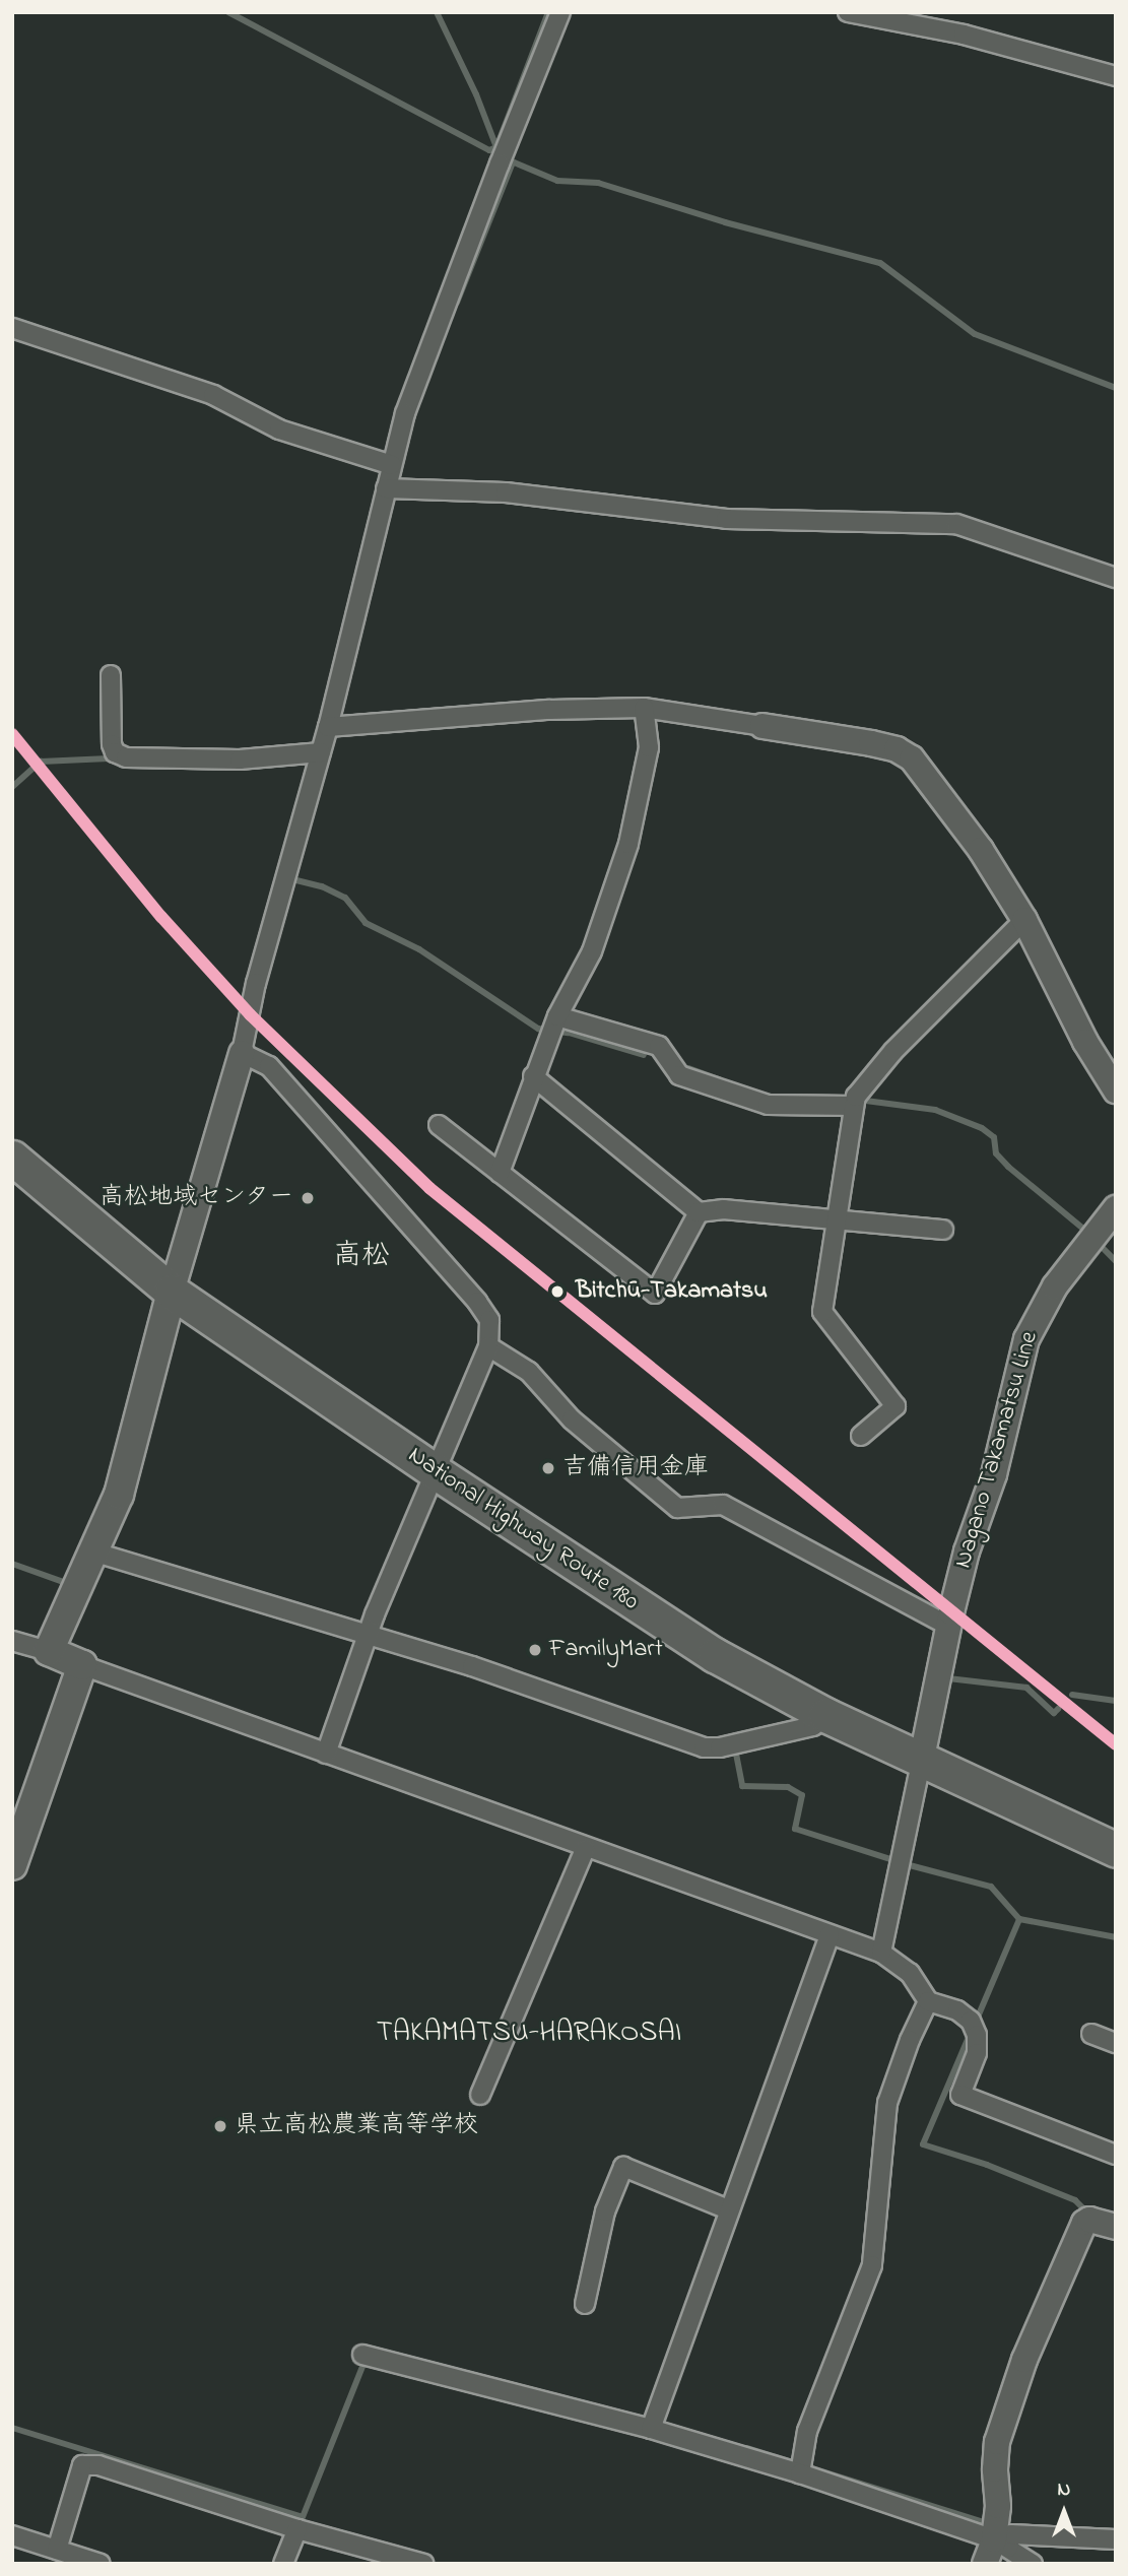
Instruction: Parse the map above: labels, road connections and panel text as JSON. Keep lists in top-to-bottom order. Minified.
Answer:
{"streets":{"highway":["National Highway Route 180"],"main road":["Nagano Takamatsu Line"]},"crossings":[["Nagano Takamatsu Line","National Highway Route 180"]],"districts":["高松","TAKAMATSU-HARAKOSAI"],"places":["高松地域センター","Bitchū-Takamatsu","吉備信用金庫","FamilyMart","県立高松農業高等学校"],"north":"top"}
